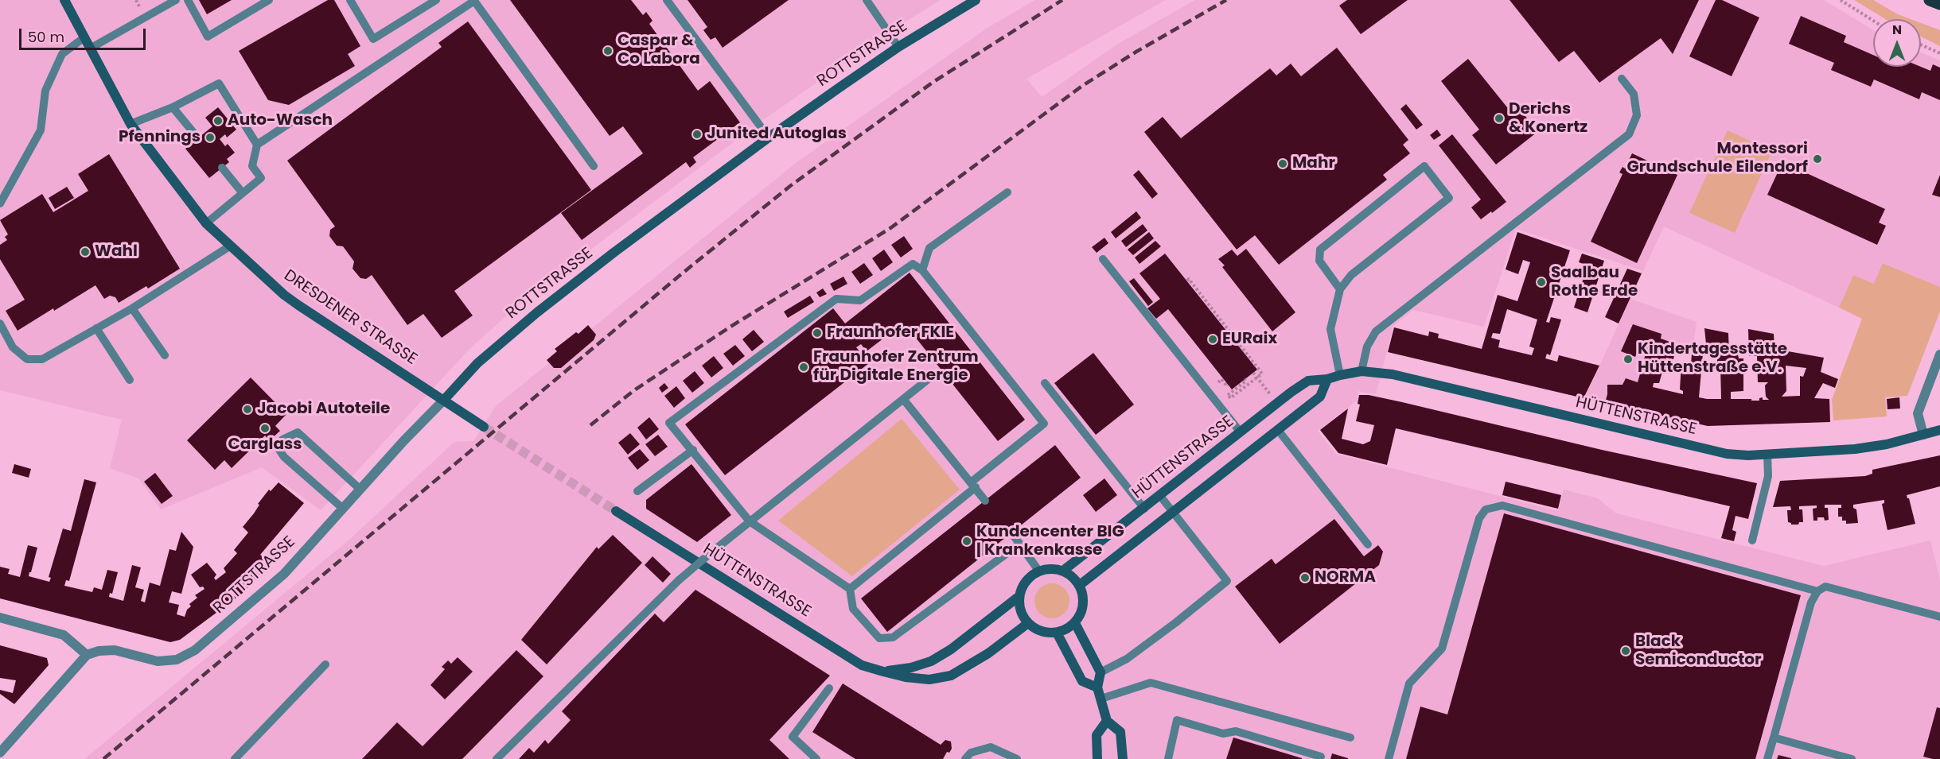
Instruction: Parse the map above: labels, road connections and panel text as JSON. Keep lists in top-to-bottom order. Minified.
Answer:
{"streets":{"street":["ROTTSTRASSE","DRESDENER STRASSE","HÜTTENSTRASSE"]},"crossings":[["ROTTSTRASSE","DRESDENER STRASSE"]],"places":["Caspar & Co Labora","Derichs & Konertz","Auto-Wasch","Junited Autoglas","Pfennings","Montessori Grundschule Eilendorf","Mahr","Wahl","Saalbau Rothe Erde","Fraunhofer FKIE","EURaix","Kindertagesstätte Hüttenstraße e.V.","Fraunhofer Zentrum für Digitale Energie","Jacobi Autoteile","Carglass","Kundencenter BIG | Krankenkasse","NORMA","Black Semiconductor"],"scale_bar":"50 m","north":"top"}
